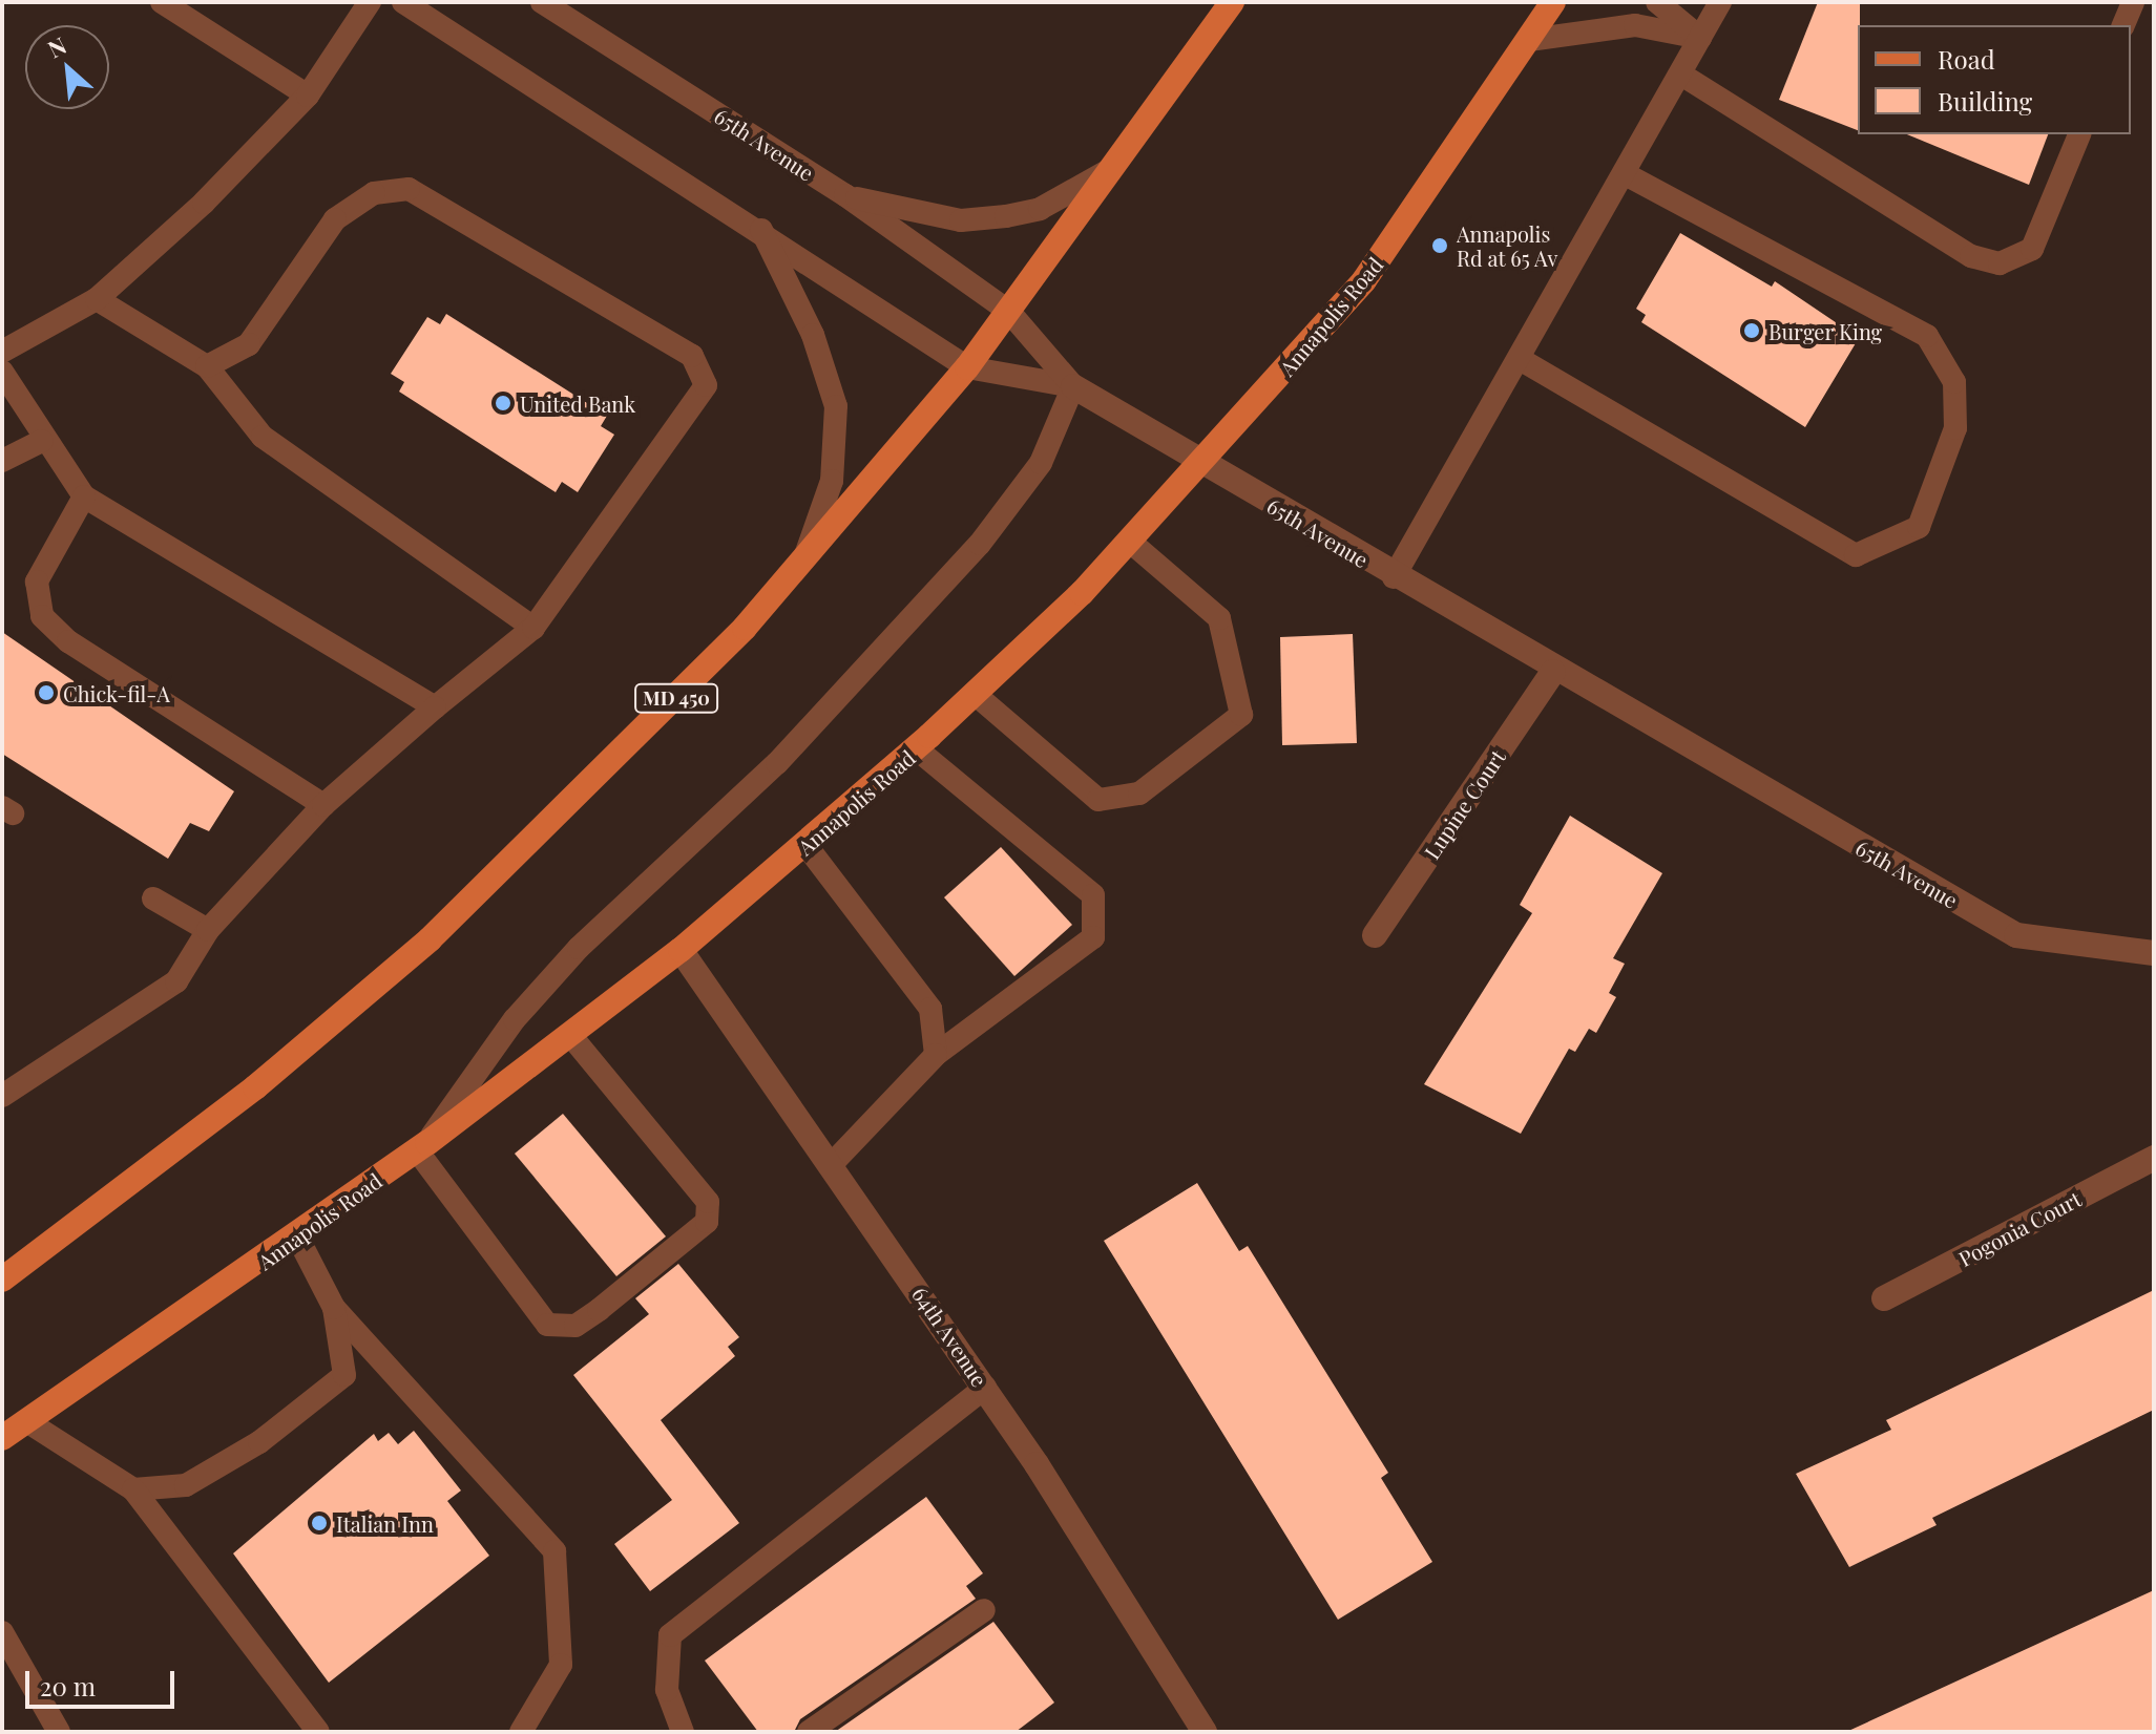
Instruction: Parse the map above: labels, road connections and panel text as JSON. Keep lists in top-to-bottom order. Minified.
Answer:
{"streets":{"main road":["Annapolis Road","MD 450"],"street":["65th Avenue","Lupine Court","Pogonia Court","64th Avenue"]},"crossings":[["65th Avenue","Annapolis Road"],["65th Avenue","MD 450"],["65th Avenue","Lupine Court"],["Annapolis Road","64th Avenue"]],"places":["Annapolis Rd at 65 Av","Burger King","United Bank","Chick-fil-A","Italian Inn"],"legend":["Road","Building"],"scale_bar":"20 m","north":"top left"}
